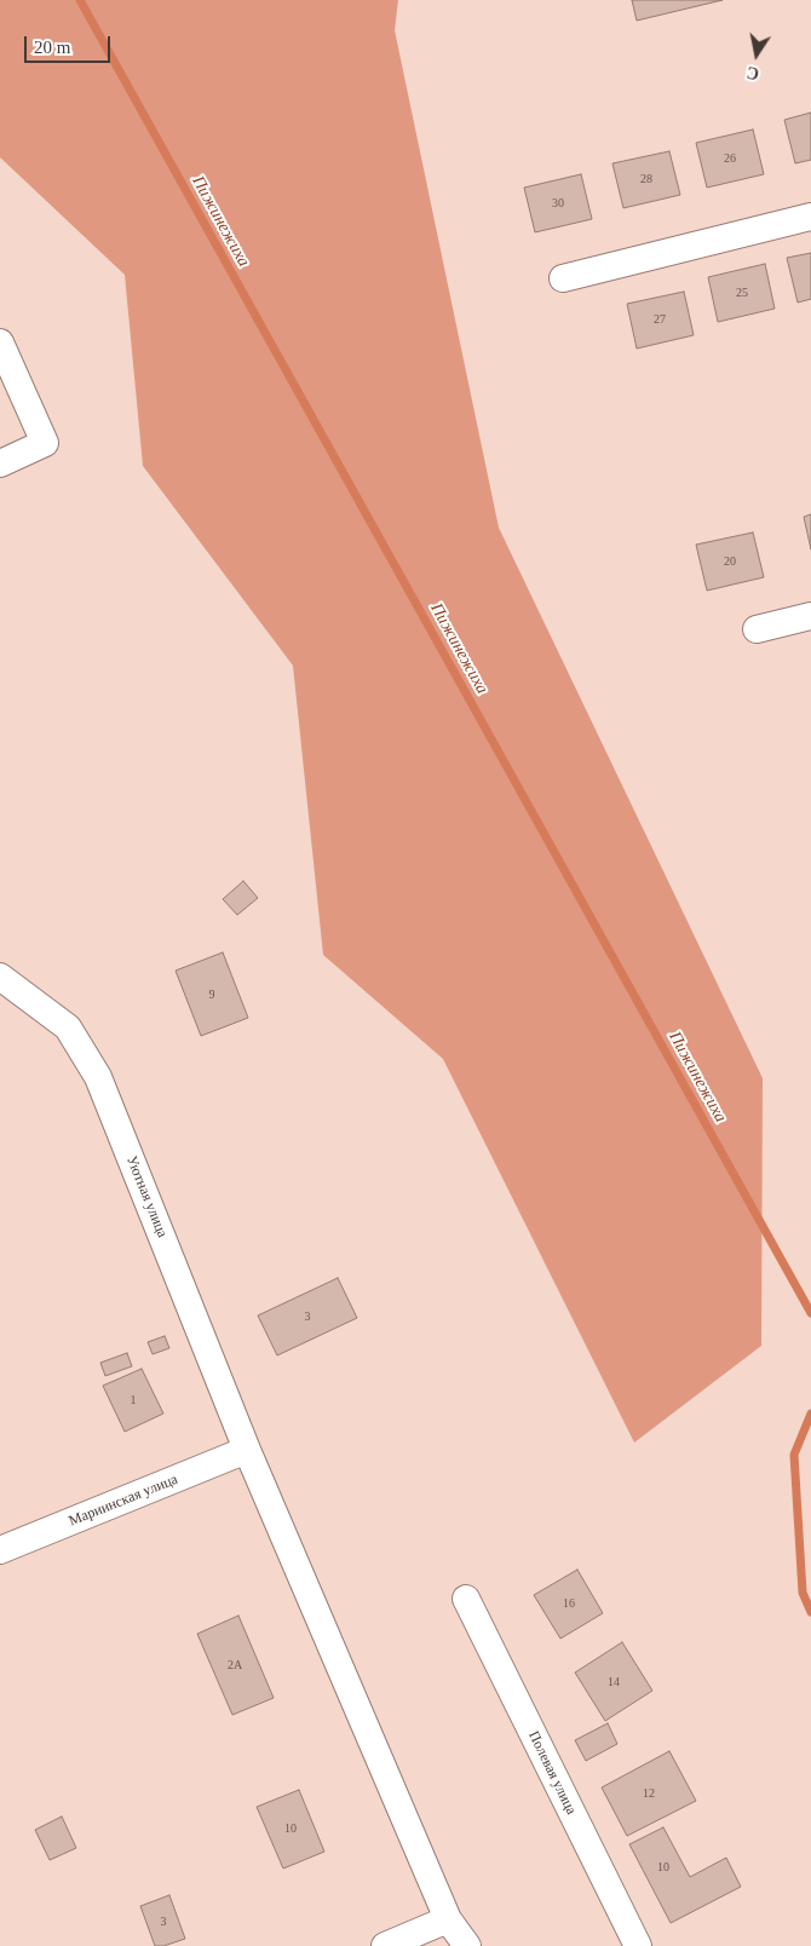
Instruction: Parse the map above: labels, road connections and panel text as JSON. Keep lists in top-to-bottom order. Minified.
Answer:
{"streets":{"street":["Уютная улица","Мариинская улица","Полевая улица"]},"crossings":[["Уютная улица","Мариинская улица"]],"water":["Пижинежиха"],"house_numbers":["26","28","30","25","27","20","9","3","1","16","2А","14","12","10","10","3"],"scale_bar":"20 m","north":"bottom"}
